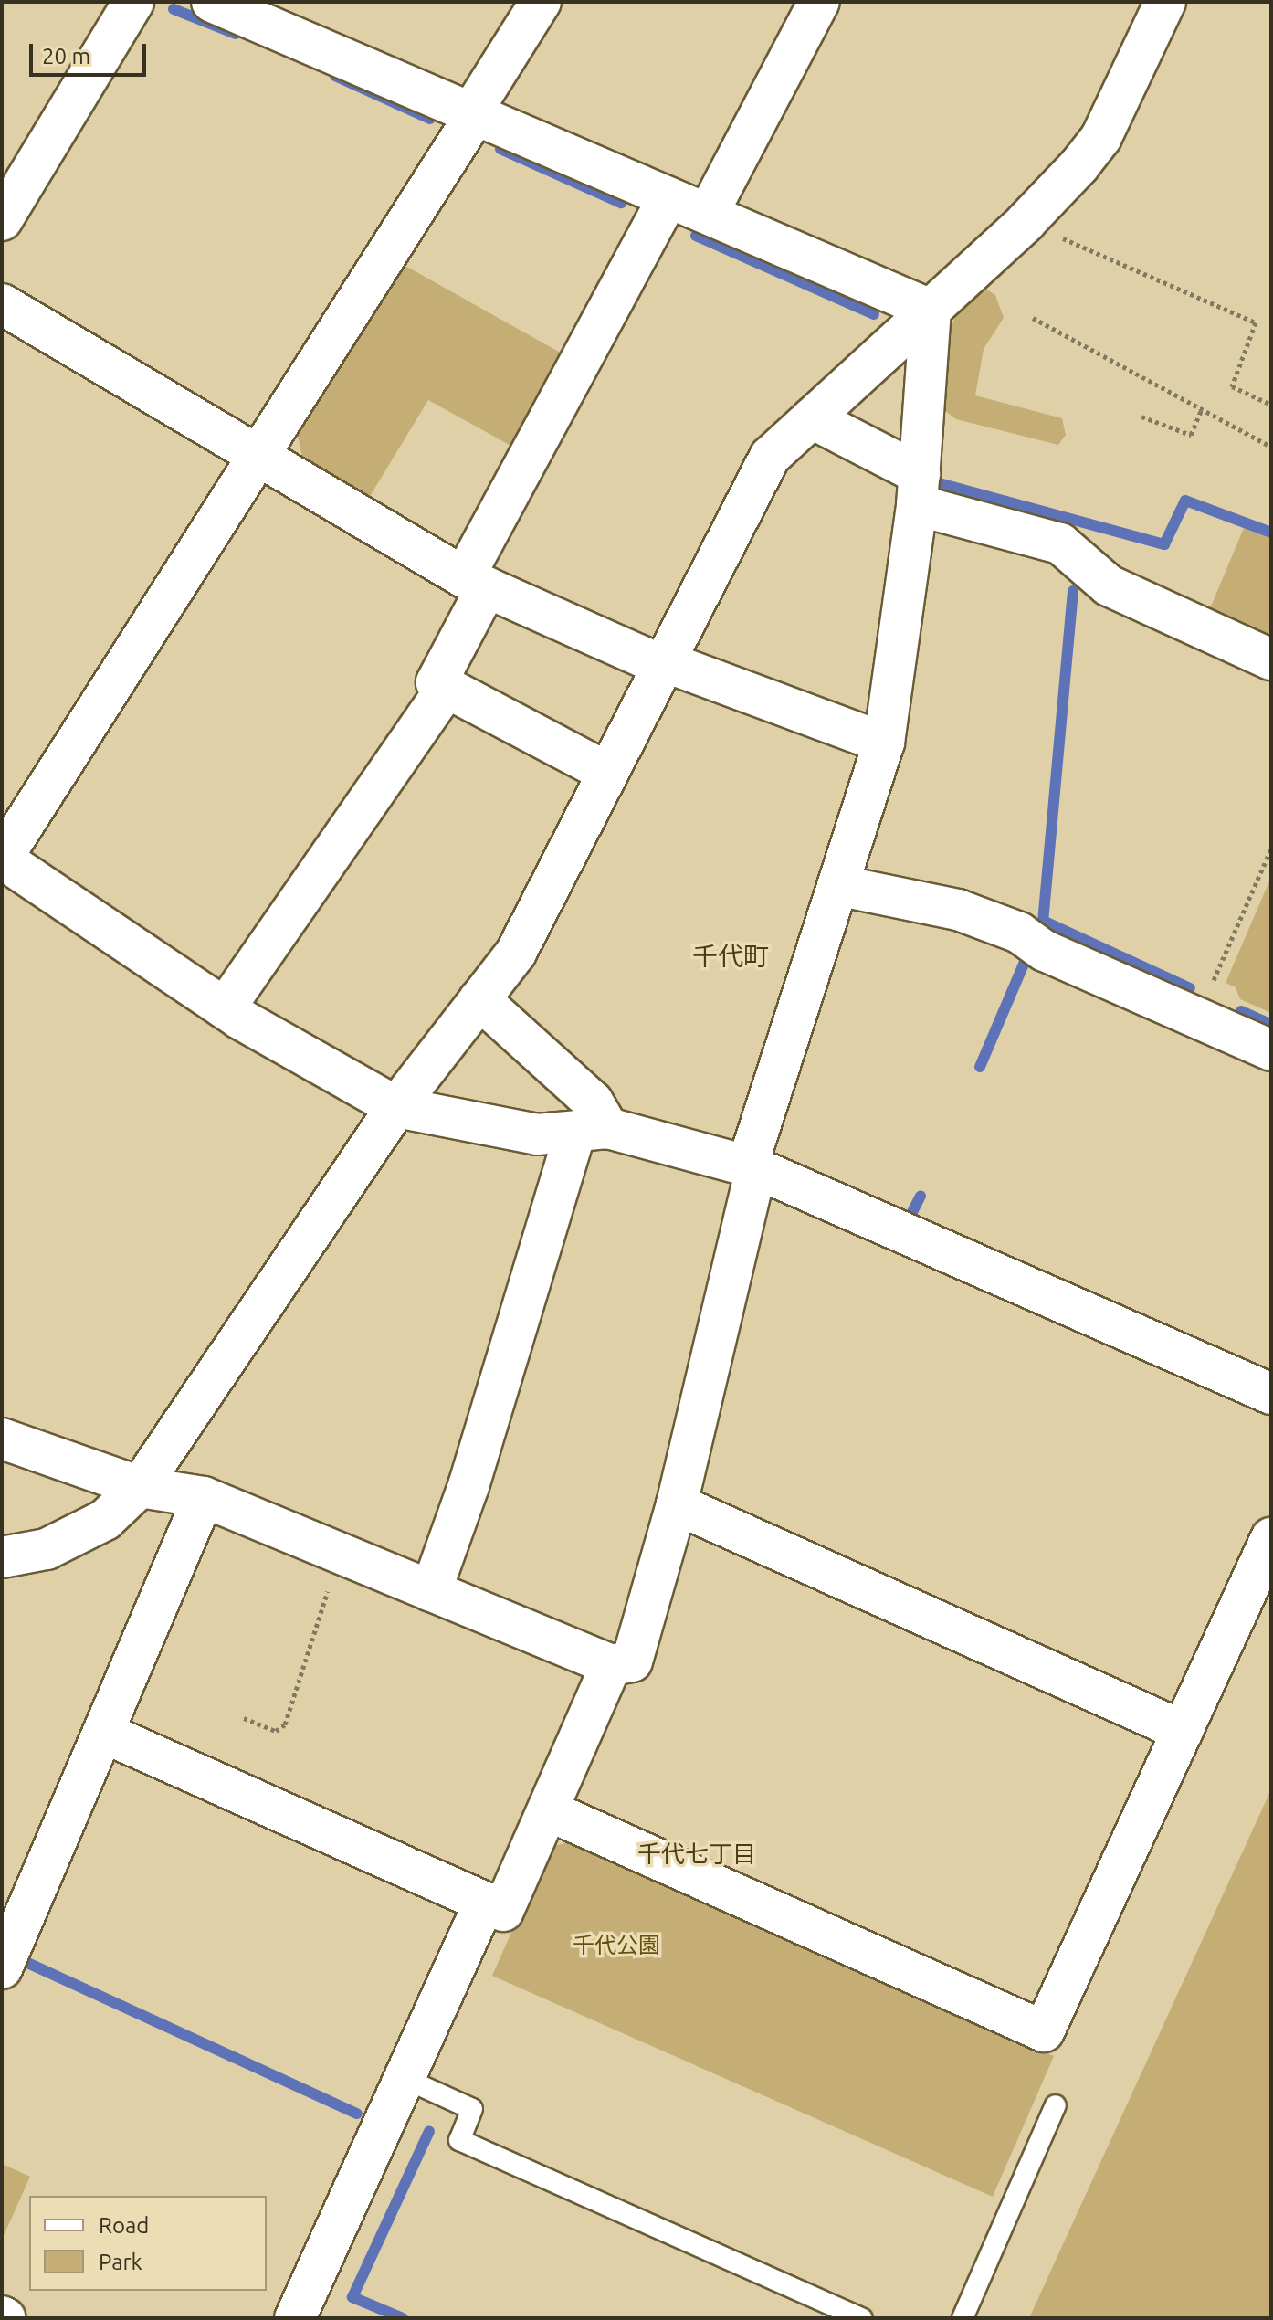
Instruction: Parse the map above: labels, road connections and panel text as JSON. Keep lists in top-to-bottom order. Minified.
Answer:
{"districts":["千代町","千代七丁目"],"parks":["千代公園"],"legend":["Road","Park"],"scale_bar":"20 m"}
